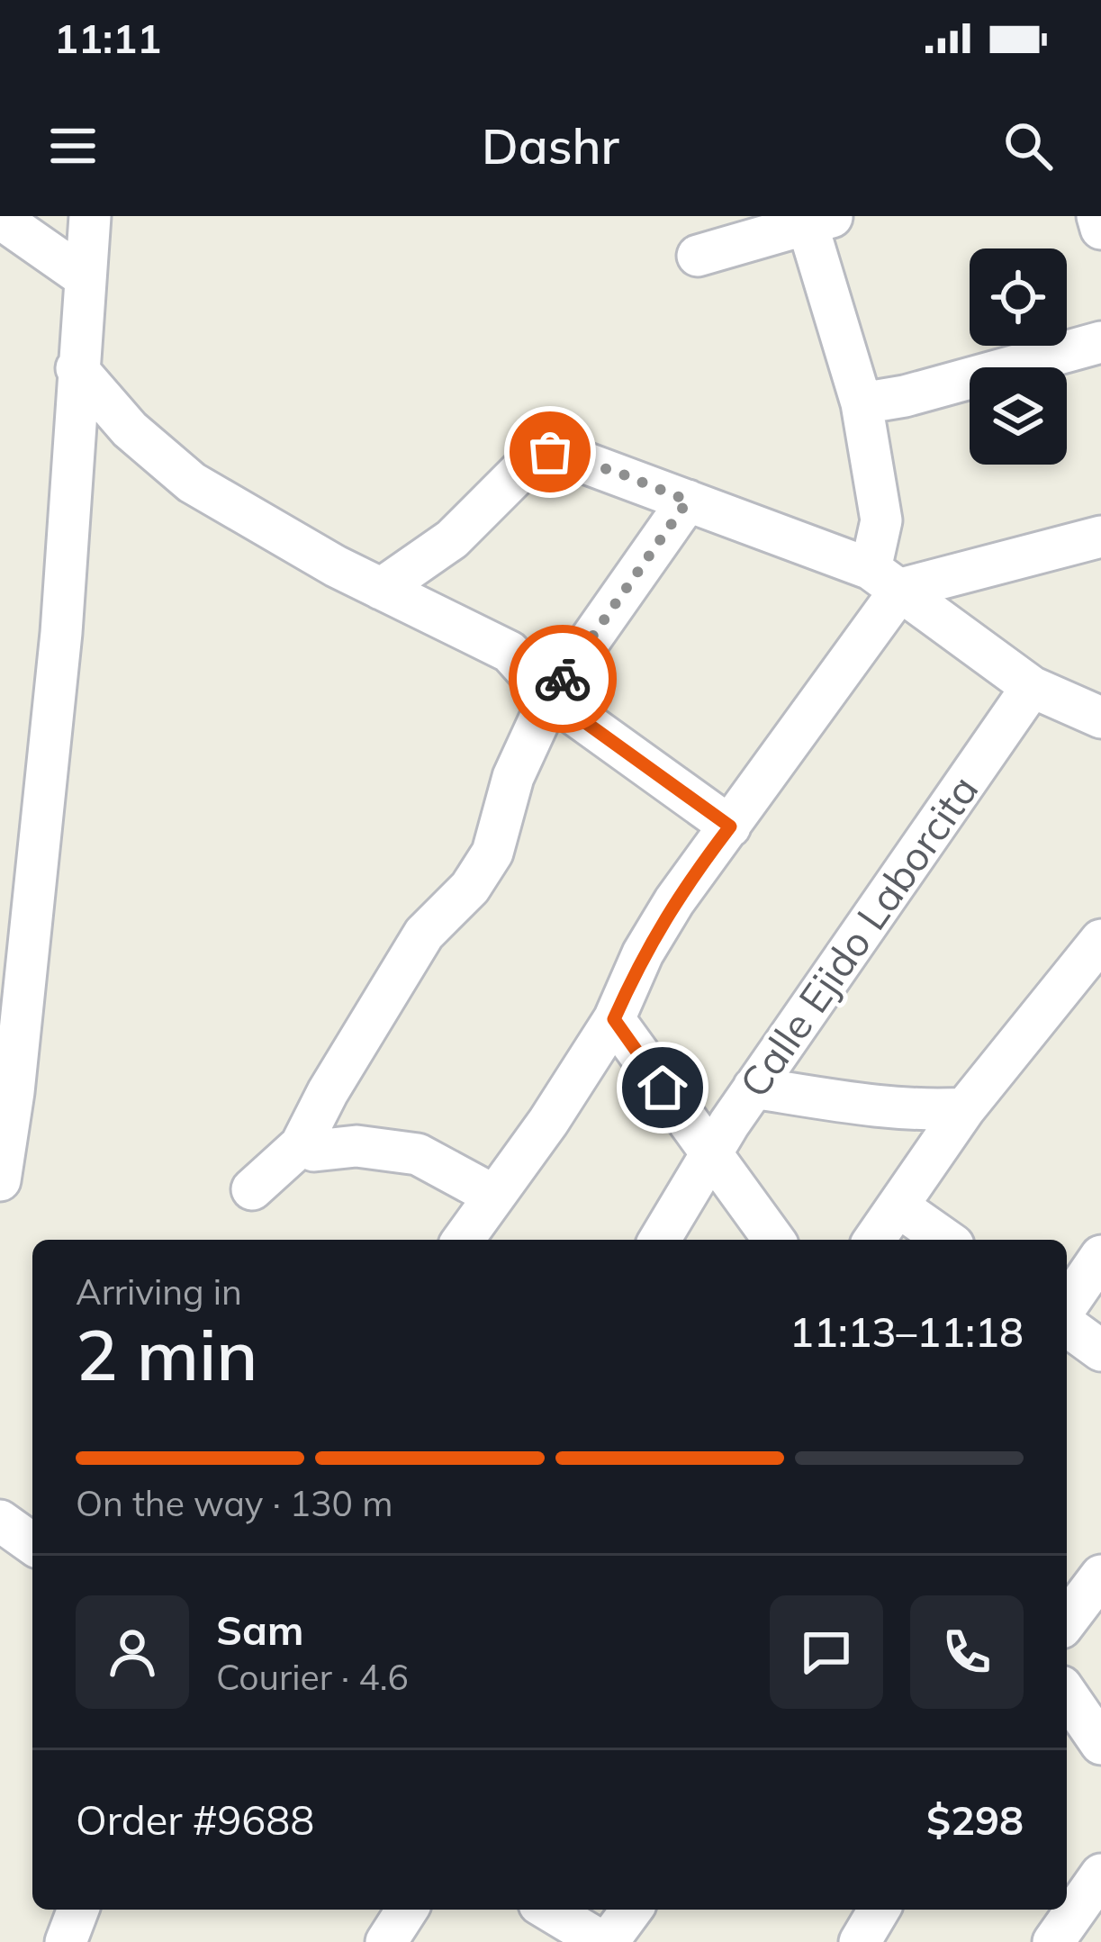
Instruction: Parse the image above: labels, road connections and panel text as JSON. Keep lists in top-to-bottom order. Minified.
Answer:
{"streets":{"street":["Calle Ejido Laborcita"]},"page":{"status":"11:11","header":"Dashr","heading":["2 min","Arriving in","11:13–11:18"],"panel":["Sam","Courier · 4.6","Order #9688","$298"],"bar":"On the way · 130 m"}}
